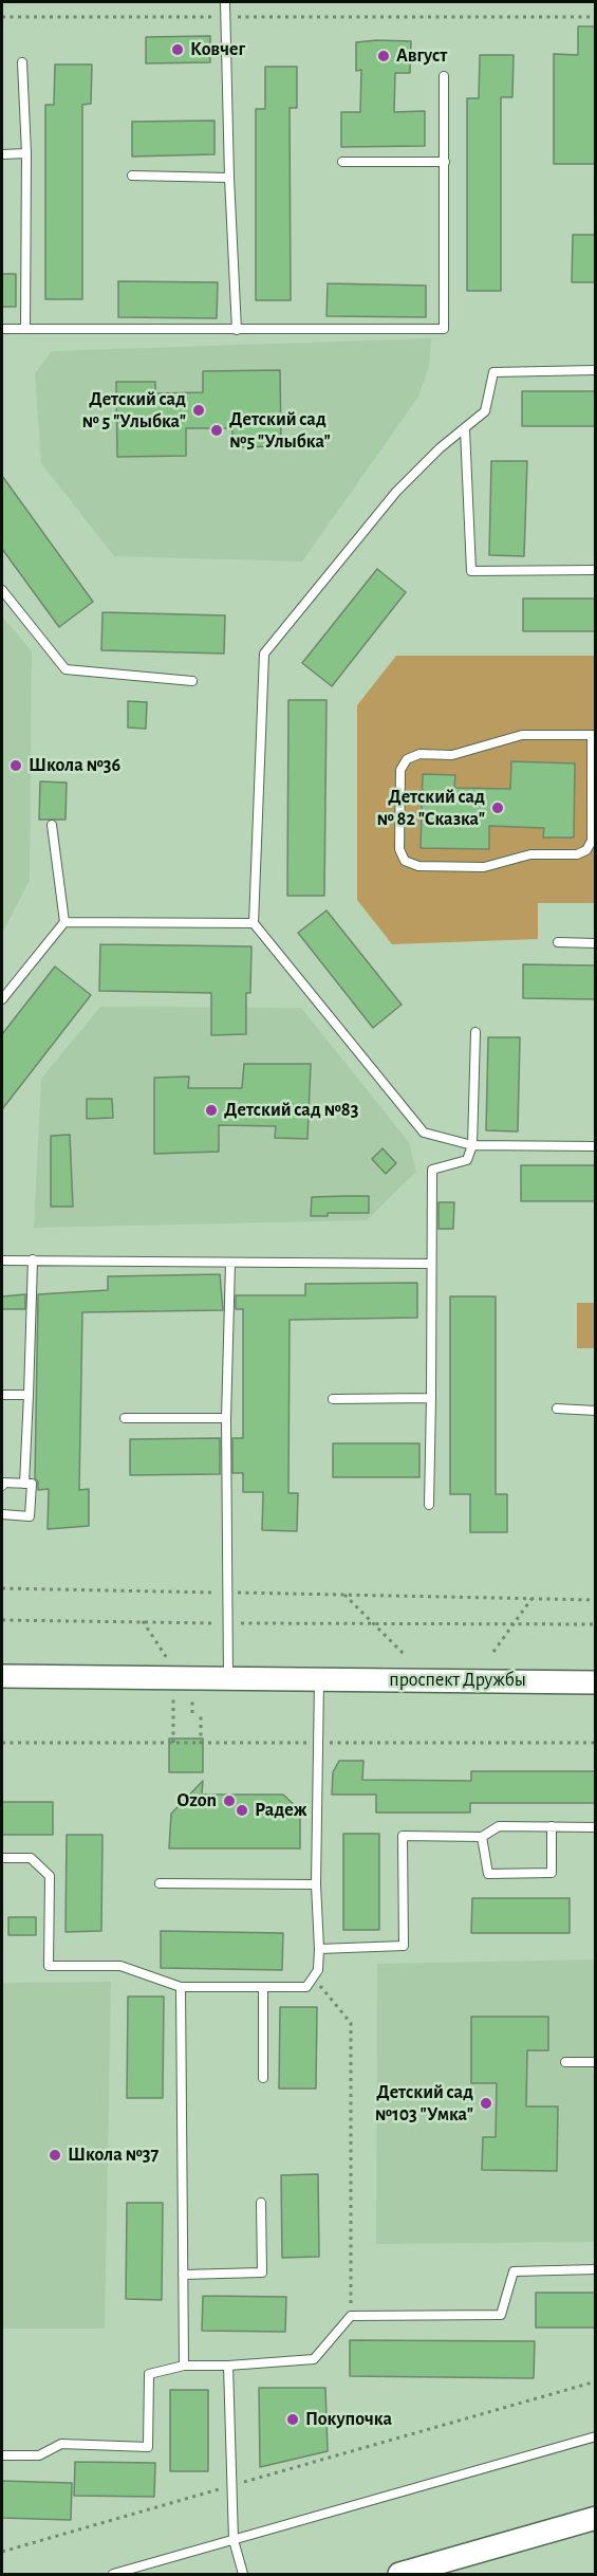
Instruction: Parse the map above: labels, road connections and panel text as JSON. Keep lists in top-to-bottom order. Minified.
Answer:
{"streets":{"street":["проспект Дружбы"]},"places":["Ковчег","Август","Детский сад № 5 \"Улыбка\"","Детский сад №5 \"Улыбка\"","Школа №36","Детский сад № 82 \"Сказка\"","Детский сад №83","Ozon","Радеж","Детский сад №103 \"Умка\"","Школа №37","Покупочка"]}
